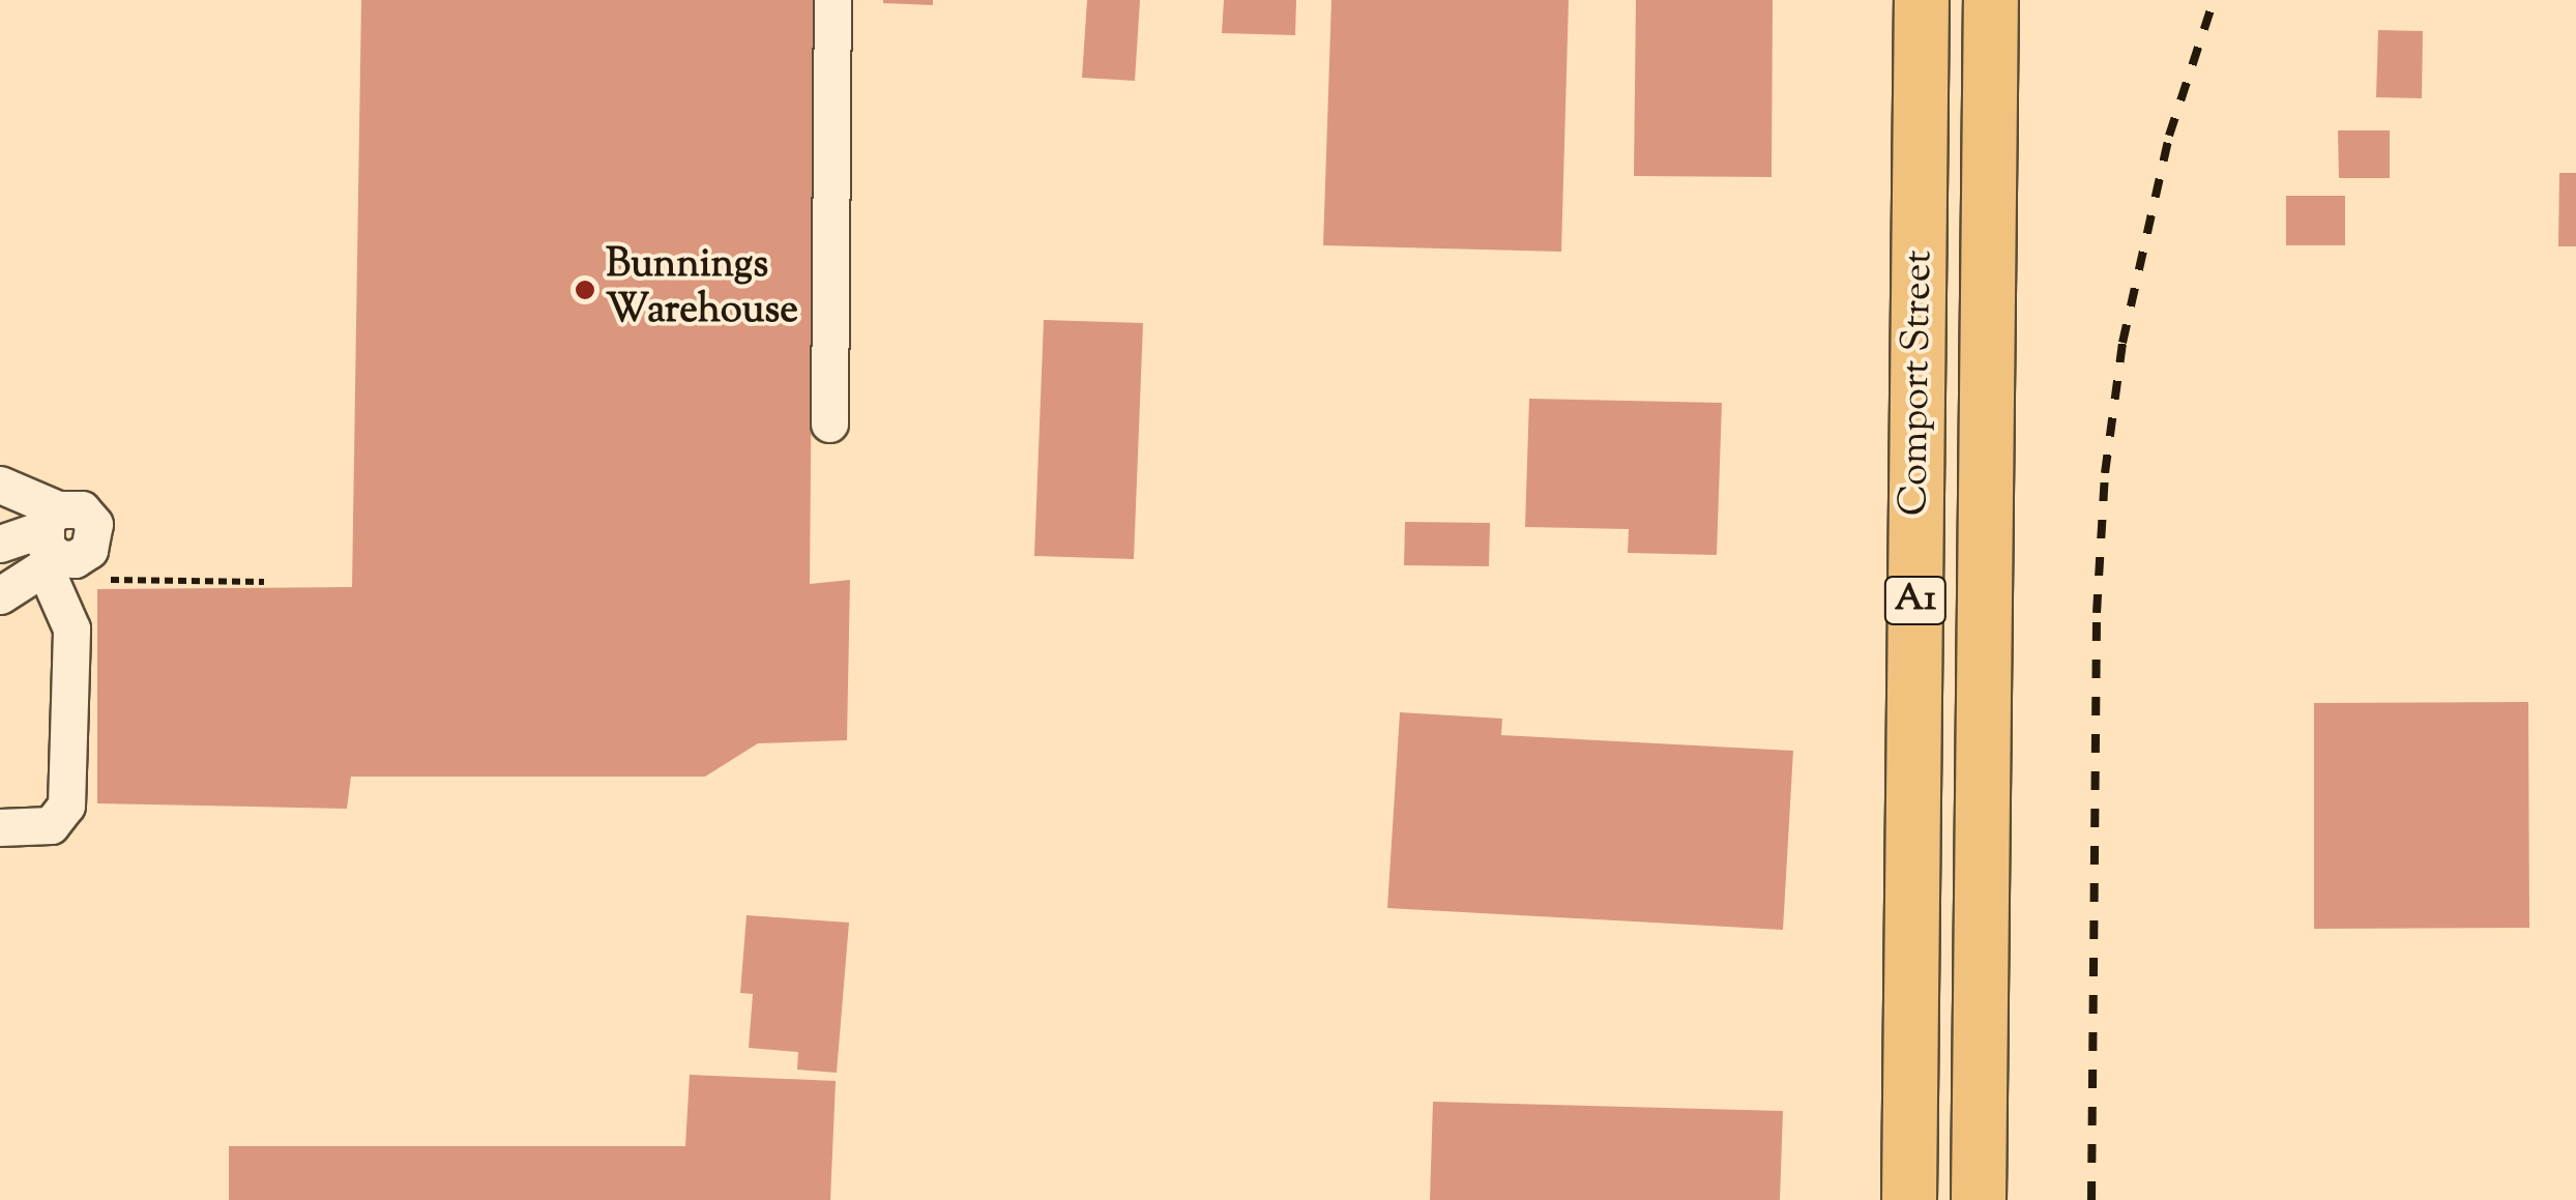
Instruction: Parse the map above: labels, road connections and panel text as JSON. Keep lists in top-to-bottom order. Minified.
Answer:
{"streets":{"highway":["Comport Street","A1"]},"places":["Bunnings Warehouse"]}
